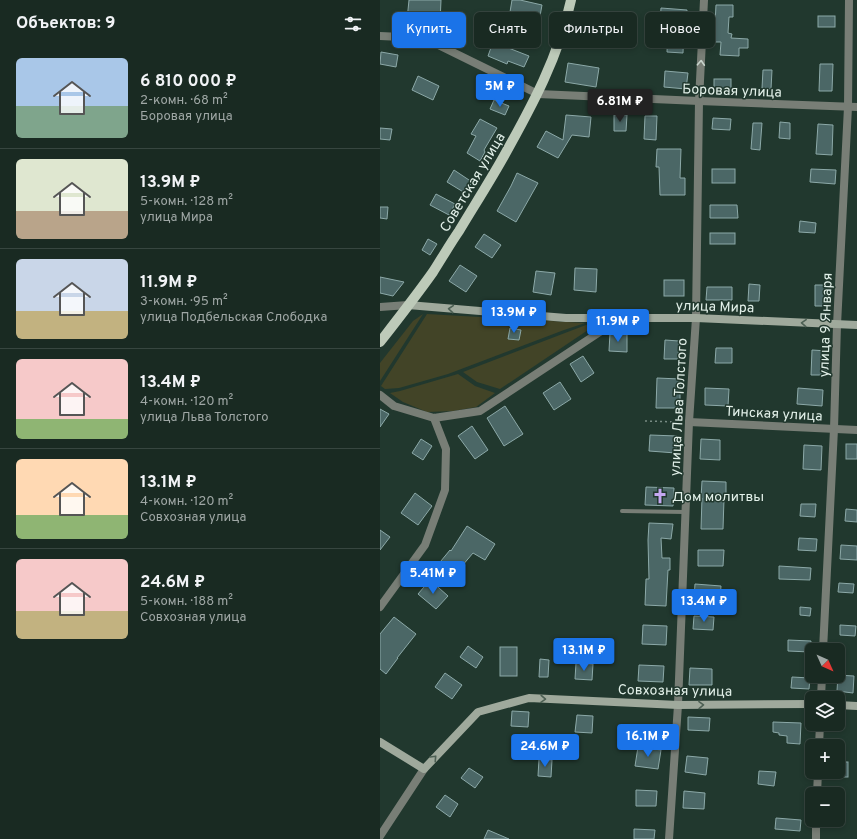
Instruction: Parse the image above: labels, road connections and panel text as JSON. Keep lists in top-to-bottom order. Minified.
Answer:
{"streets":{"main road":["Советская улица","улица Мира","Совхозная улица"],"street":["Боровая улица","улица 9 Января","улица Льва Толстого","Тинская улица"]},"crossings":[["Боровая улица","Советская улица"],["Боровая улица","улица 9 Января"],["Боровая улица","улица Льва Толстого"],["Советская улица","улица Мира"],["улица Мира","улица 9 Января"],["улица Мира","улица Льва Толстого"],["улица 9 Января","Тинская улица"],["улица Льва Толстого","Тинская улица"],["улица Льва Толстого","Совхозная улица"]],"one_way":["улица Мира","Совхозная улица"],"places":{"church":["Дом молитвы"]},"north":"bottom right","page":{"heading":"Объектов: 9","chip":["Купить","Снять","Фильтры","Новое"],"list":[{"name":"6 810 000 ₽","note":"2-комн. · 68 m² · Боровая улица"},{"name":"13.9M ₽","note":"5-комн. · 128 m² · улица Мира"},{"name":"11.9M ₽","note":"3-комн. · 95 m² · улица Подбельская Слободка"},{"name":"13.4M ₽","note":"4-комн. · 120 m² · улица Льва Толстого"},{"name":"13.1M ₽","note":"4-комн. · 120 m² · Совхозная улица"},{"name":"24.6M ₽","note":"5-комн. · 188 m² · Совхозная улица"}],"price":["5M ₽","6.81M ₽","13.9M ₽","11.9M ₽","5.41M ₽","13.4M ₽","13.1M ₽","16.1M ₽","24.6M ₽"],"map_buttons":["+","−"]}}
